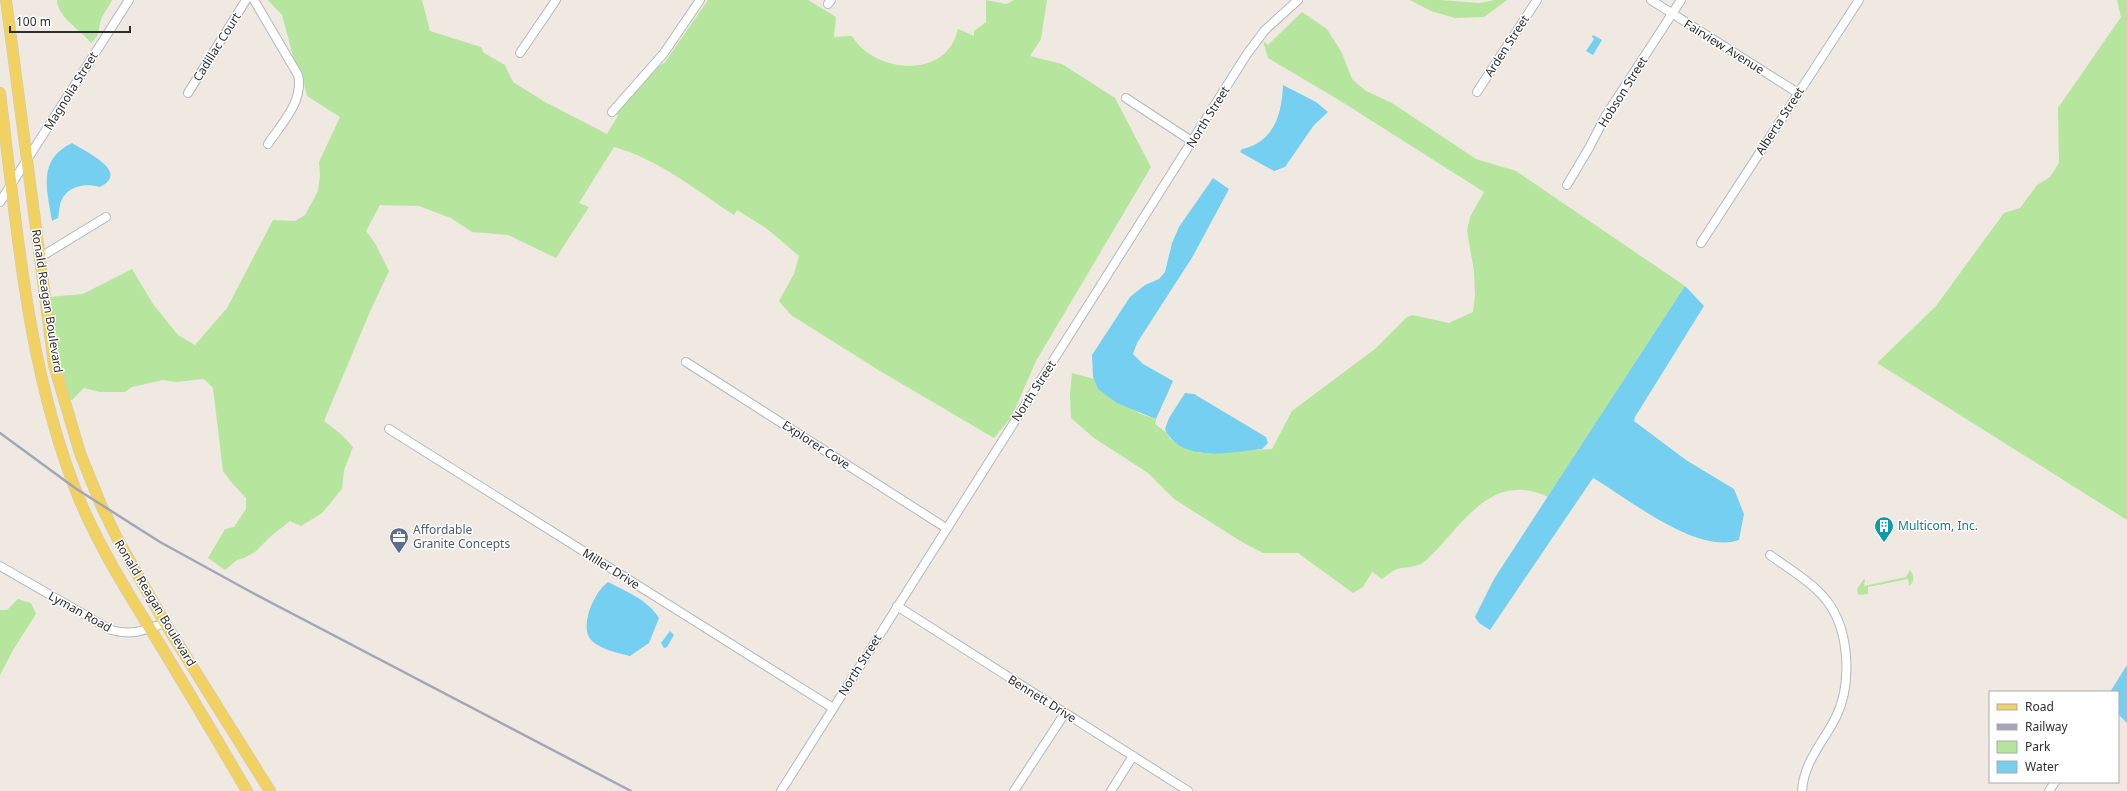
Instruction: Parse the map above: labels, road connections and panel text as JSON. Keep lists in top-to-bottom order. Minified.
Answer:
{"streets":{"main road":["Ronald Reagan Boulevard"],"street":["Arden Street","Cadillac Court","Fairview Avenue","Magnolia Street","Hobson Street","North Street","Alberta Street","Explorer Cove","Miller Drive","Lyman Road","Bennett Drive"]},"crossings":[["Fairview Avenue","Hobson Street"],["Fairview Avenue","Alberta Street"],["Magnolia Street","Ronald Reagan Boulevard"],["North Street","Explorer Cove"],["North Street","Miller Drive"],["North Street","Bennett Drive"],["Ronald Reagan Boulevard","Lyman Road"]],"places":{"building":["Multicom, Inc."],"office":["Affordable Granite Concepts"]},"legend":["Road","Railway","Park","Water"],"scale_bar":"100 m"}
